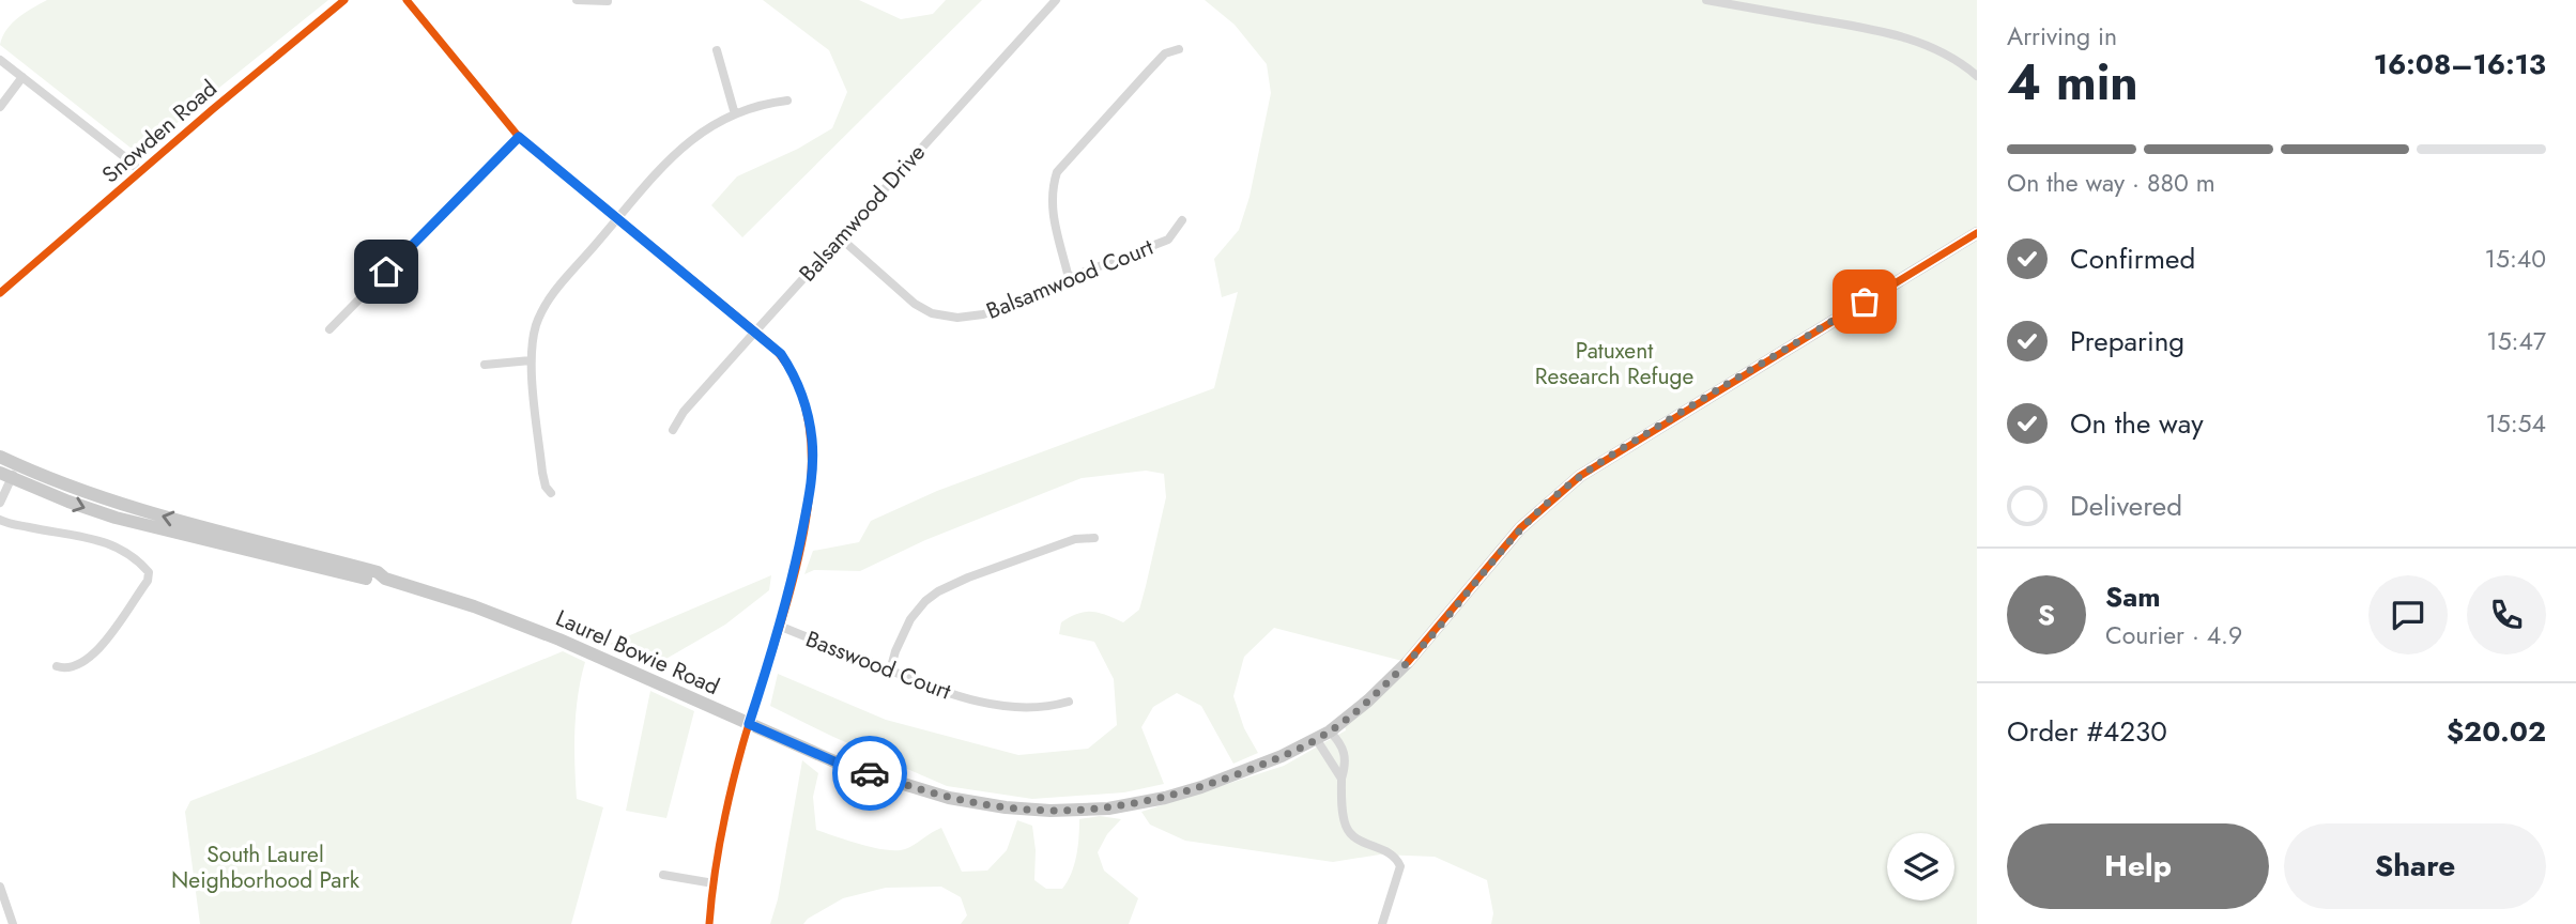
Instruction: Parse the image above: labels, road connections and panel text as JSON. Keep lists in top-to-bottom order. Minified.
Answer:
{"streets":{"main road":["Laurel Bowie Road"],"street":["Snowden Road","Balsamwood Drive","Balsamwood Court","Basswood Court"]},"crossings":[["Balsamwood Drive","Balsamwood Court"]],"parks":["Patuxent Research Refuge","South Laurel Neighborhood Park"],"page":{"heading":["4 min","Arriving in","16:08–16:13"],"panel":["Sam","Courier · 4.9","Order #4230","$20.02"],"bar":"On the way · 880 m","list":[["Confirmed","15:40"],["Preparing","15:47"],["On the way","15:54"],"Delivered"],"round":"S","buttons":["Help","Share"]}}
